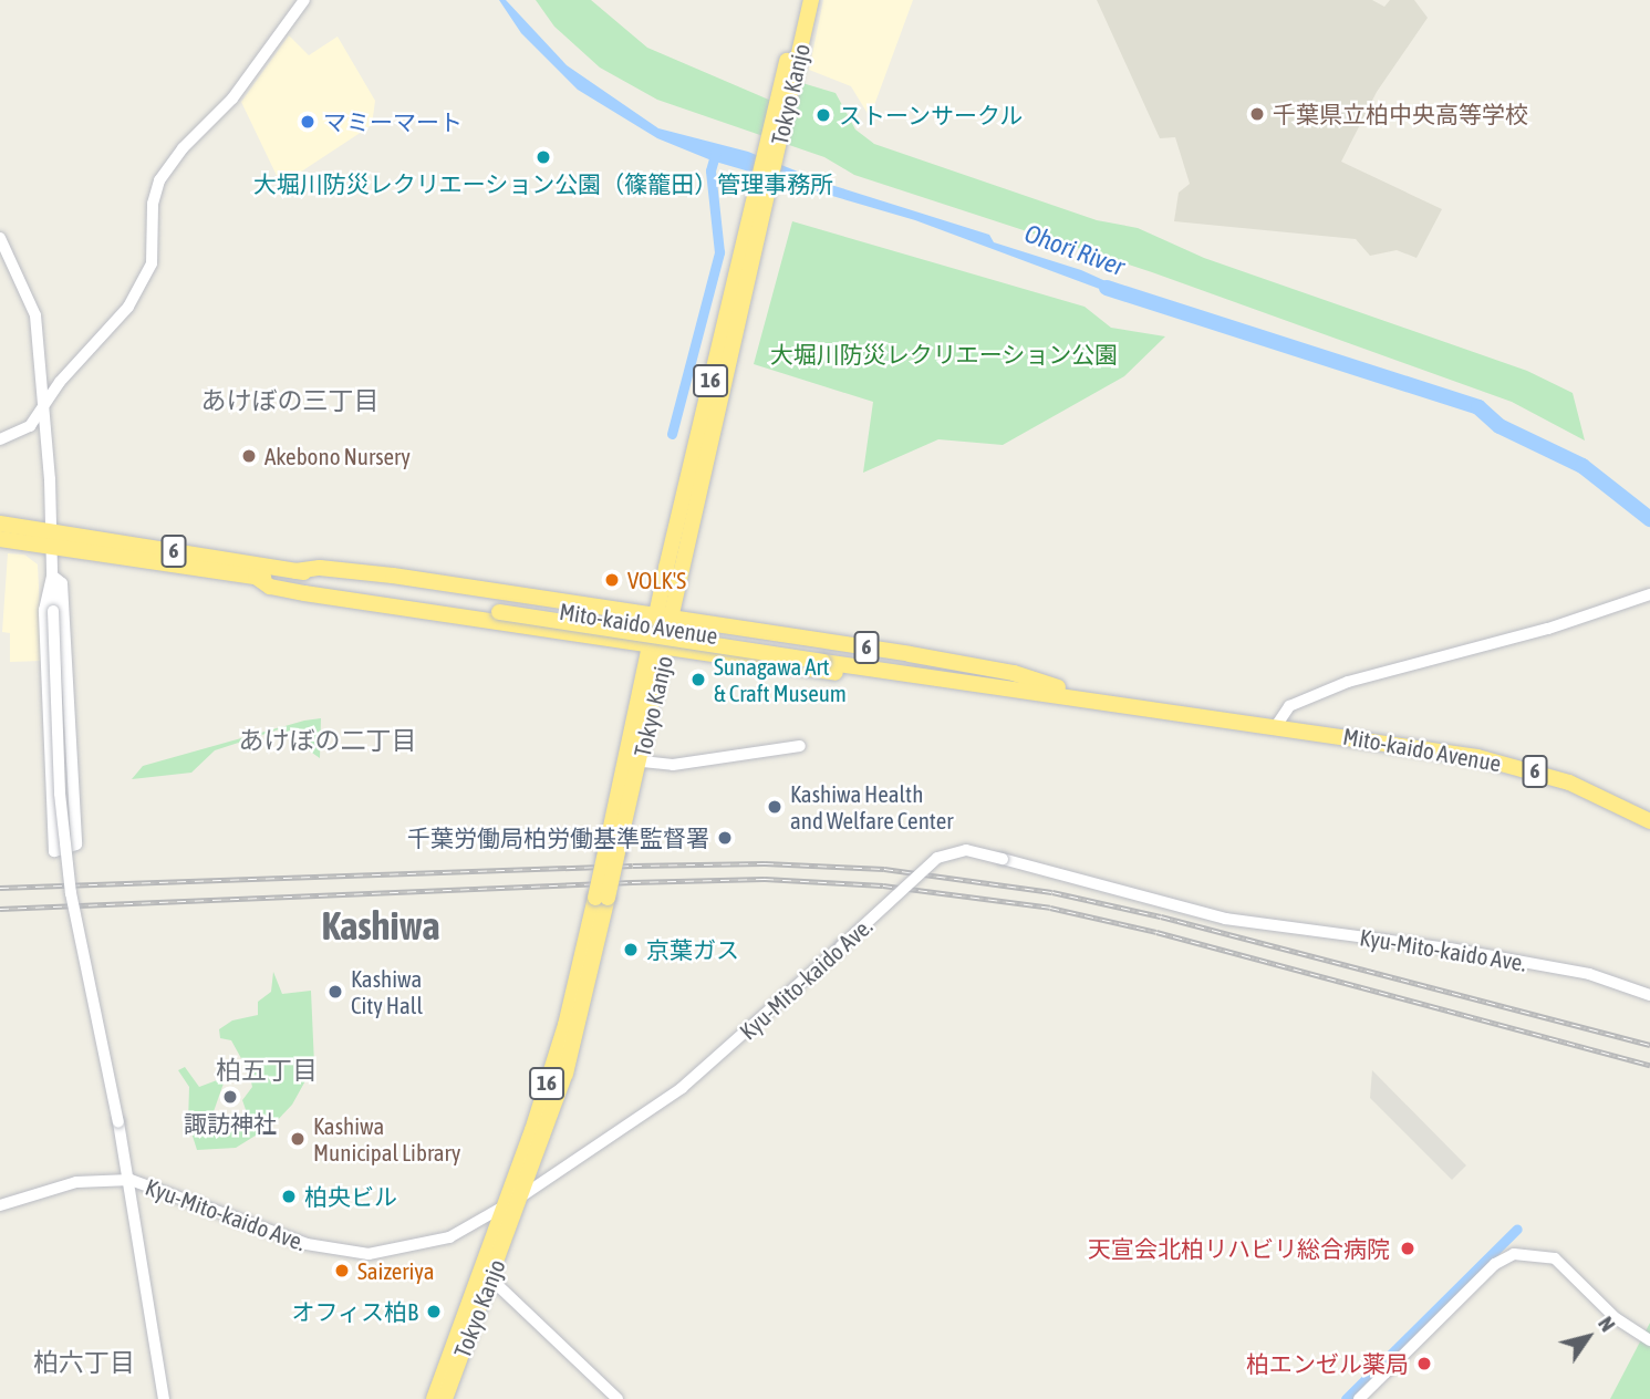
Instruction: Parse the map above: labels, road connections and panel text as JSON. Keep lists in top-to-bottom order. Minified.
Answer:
{"streets":{"highway":["Tokyo Kanjo","16","6","Mito-kaido Avenue"],"street":["Kyu-Mito-kaido Ave."]},"crossings":[["Tokyo Kanjo","6"],["Tokyo Kanjo","Kyu-Mito-kaido Ave."],["6","Mito-kaido Avenue"]],"districts":["あけぼの三丁目","あけぼの二丁目","Kashiwa","柏五丁目","柏六丁目"],"water":["Ohori River"],"parks":["大堀川防災レクリエーション公園"],"places":["千葉県立柏中央高等学校","ストーンサークル","マミーマート","大堀川防災レクリエーション公園（篠籠田）管理事務所","Akebono Nursery","VOLK'S","Sunagawa Art & Craft Museum","Kashiwa Health and Welfare Center","千葉労働局柏労働基準監督署","京葉ガス","Kashiwa City Hall","諏訪神社","Kashiwa Municipal Library","柏央ビル","天宣会北柏リハビリ総合病院","Saizeriya","オフィス柏B","柏エンゼル薬局"],"north":"top right"}
